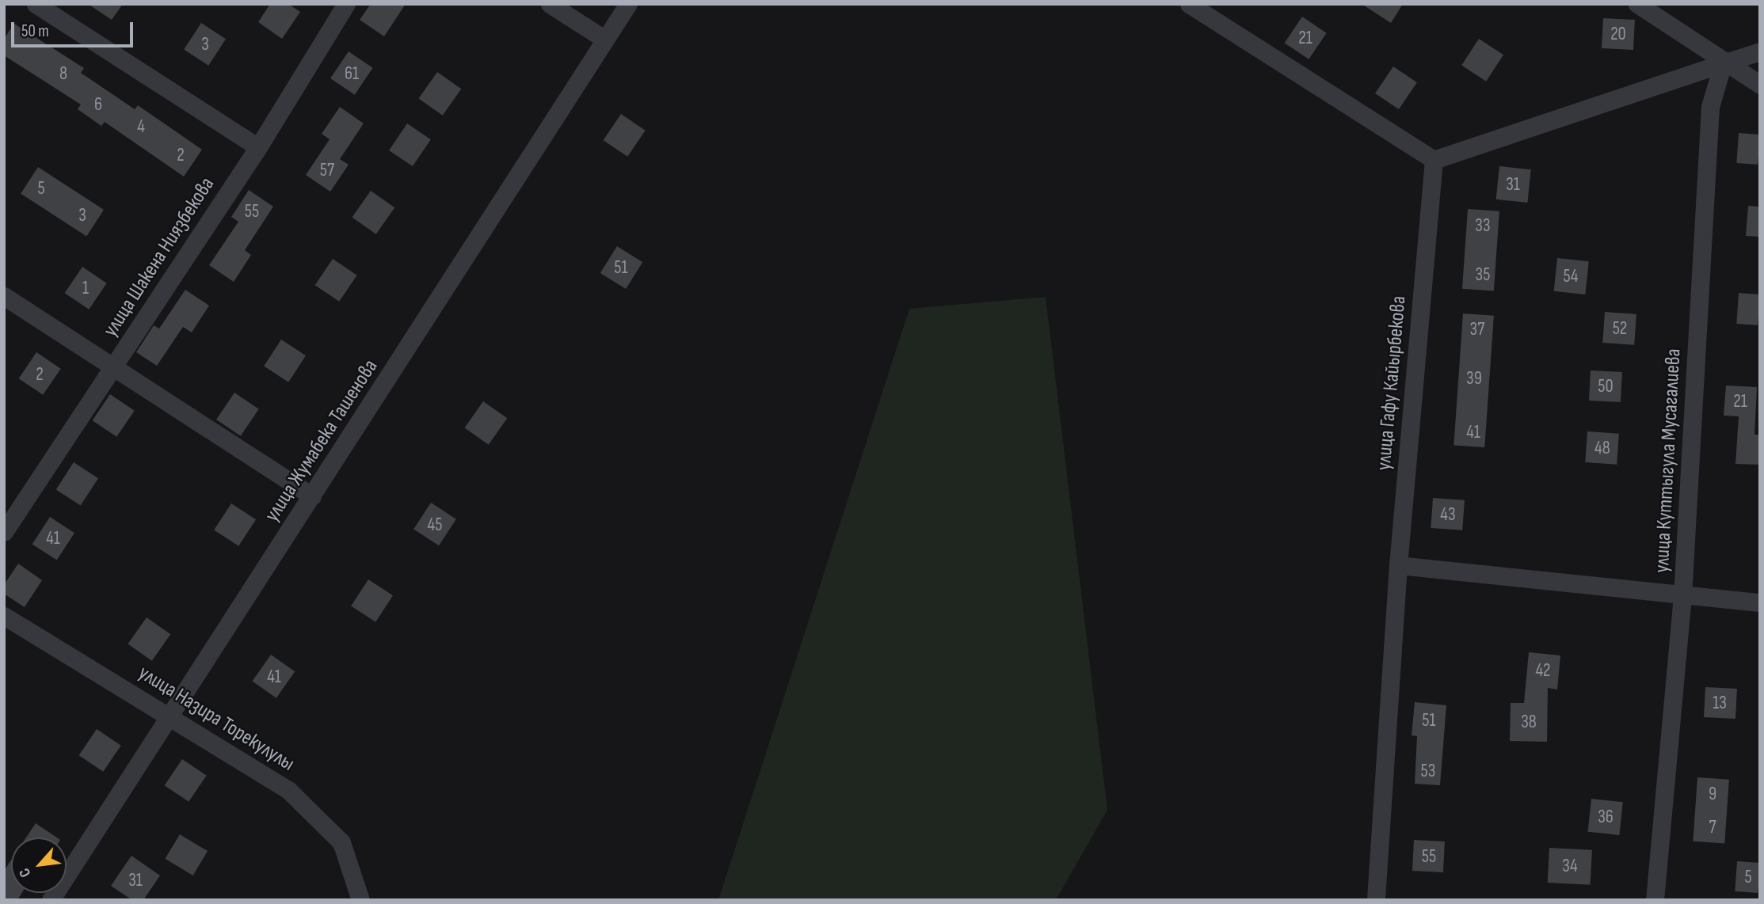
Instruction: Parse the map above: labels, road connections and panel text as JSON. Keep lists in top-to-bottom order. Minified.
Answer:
{"streets":{"street":["улица Шакена Ниязбекова","улица Гафу Кайырбекова","улица Жумабека Ташенова","улица Куттыгула Мусагалиева","улица Назира Торекулулы"]},"crossings":[["улица Жумабека Ташенова","улица Назира Торекулулы"]],"house_numbers":["20","21","3","8","61","6","4","2","57","31","5","55","3","33","51","35","54","1","52","37","2","39","50","21","41","48","43","45","41","42","41","13","51","38","53","9","36","7","55","34","5","31"],"scale_bar":"50 m","north":"bottom left"}
